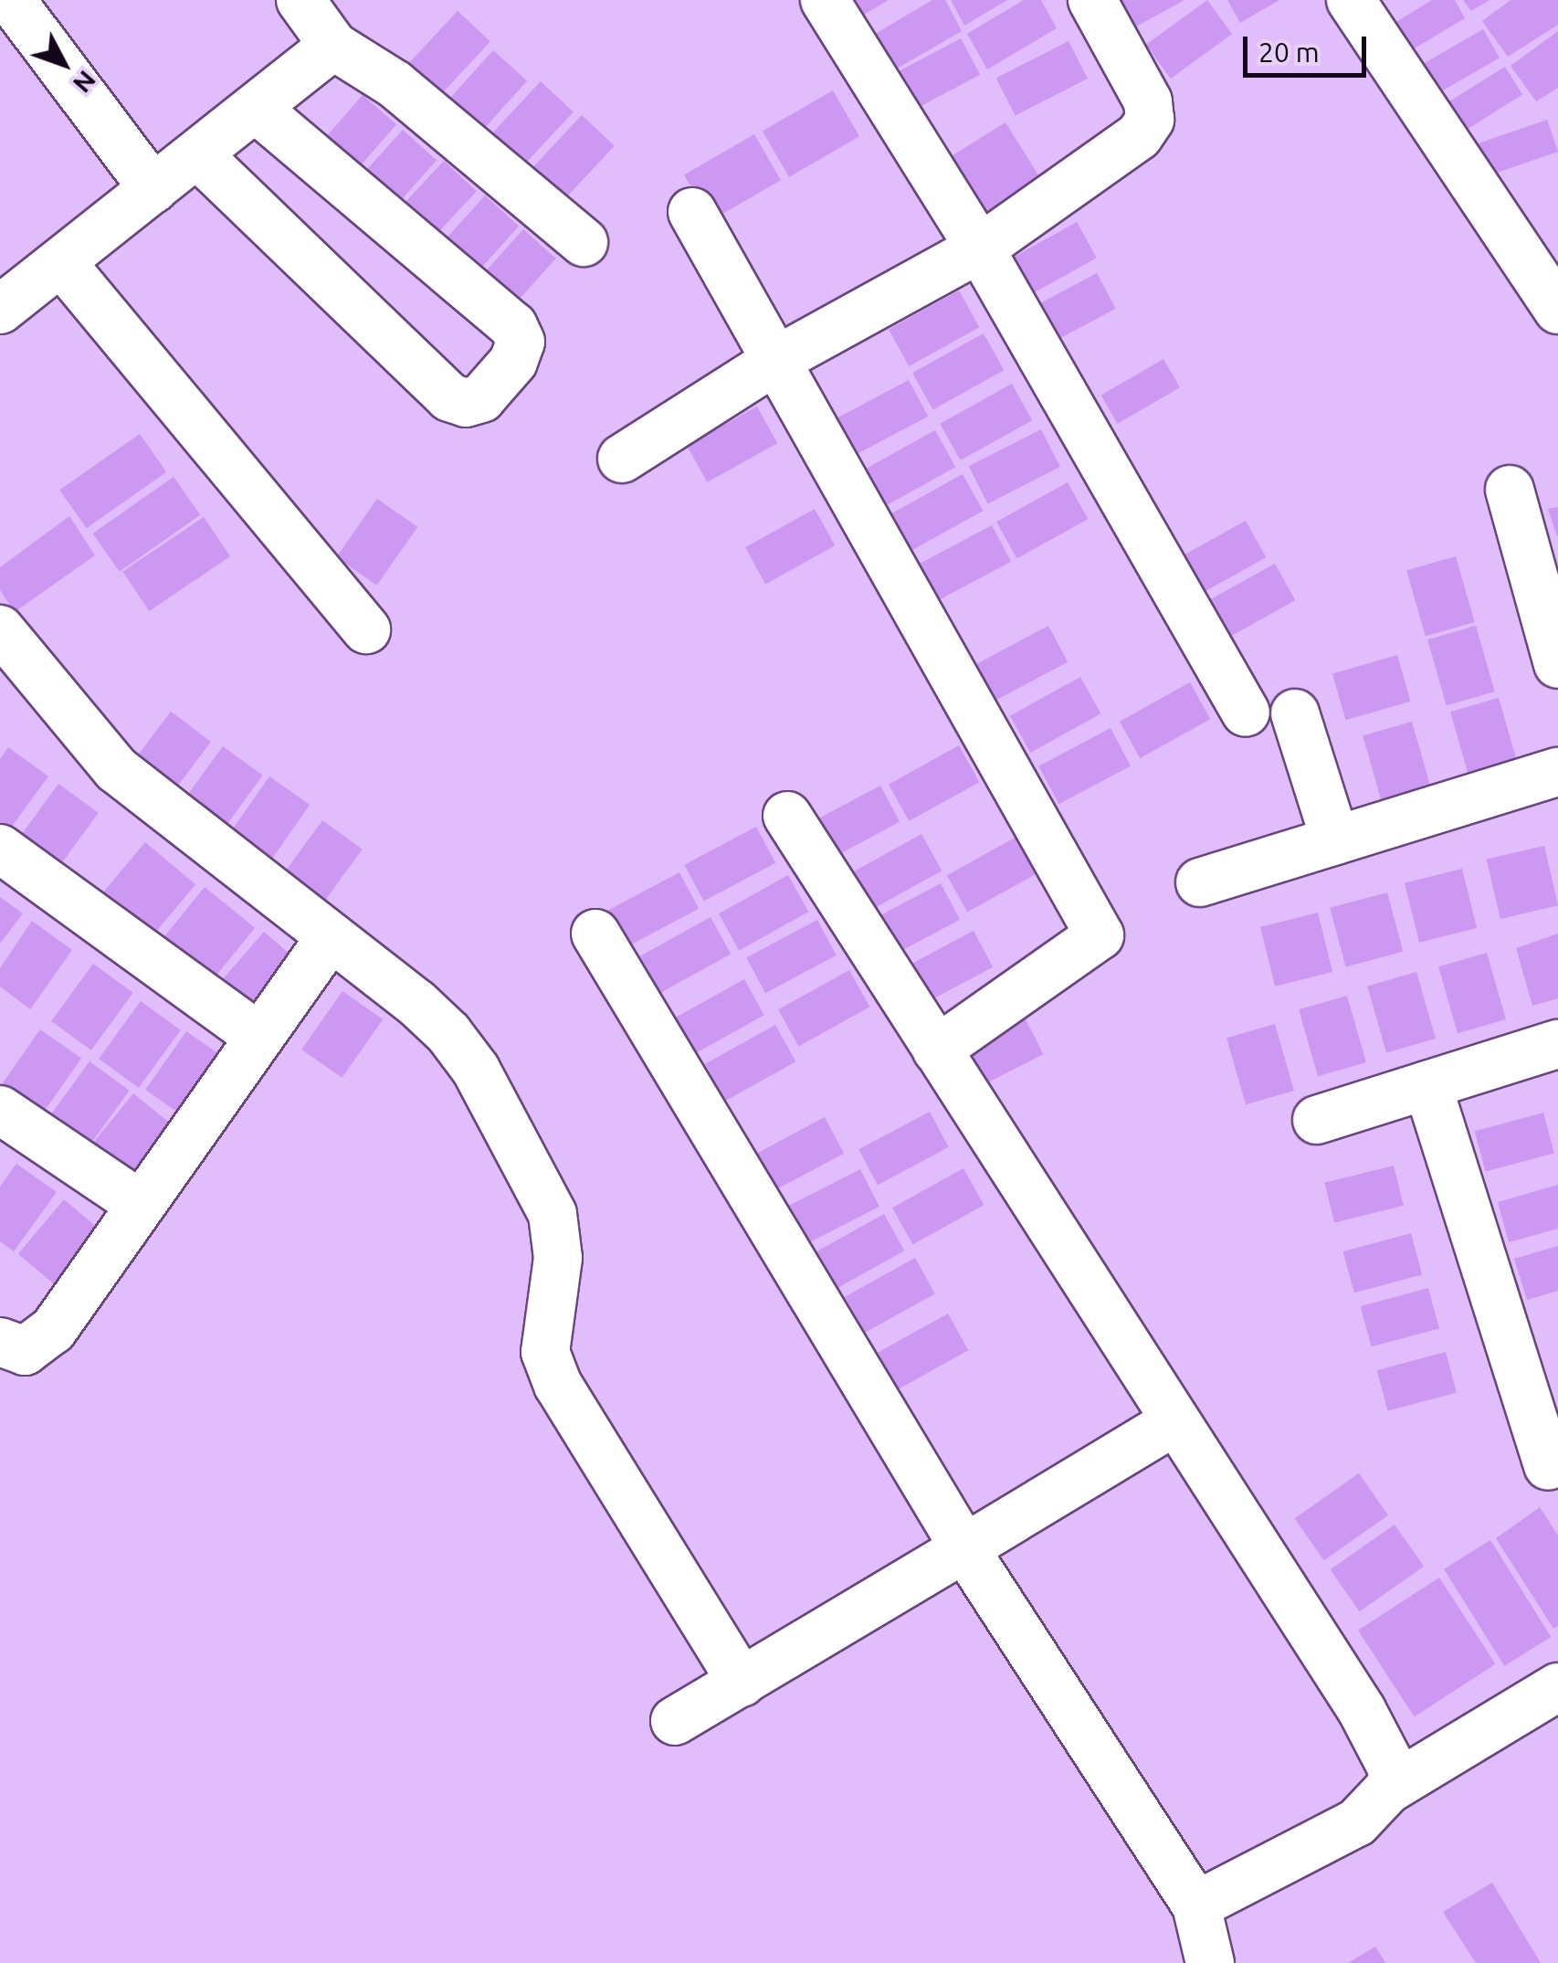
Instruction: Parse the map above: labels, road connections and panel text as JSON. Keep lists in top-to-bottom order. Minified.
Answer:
{"scale_bar":"20 m","north":"bottom right"}
